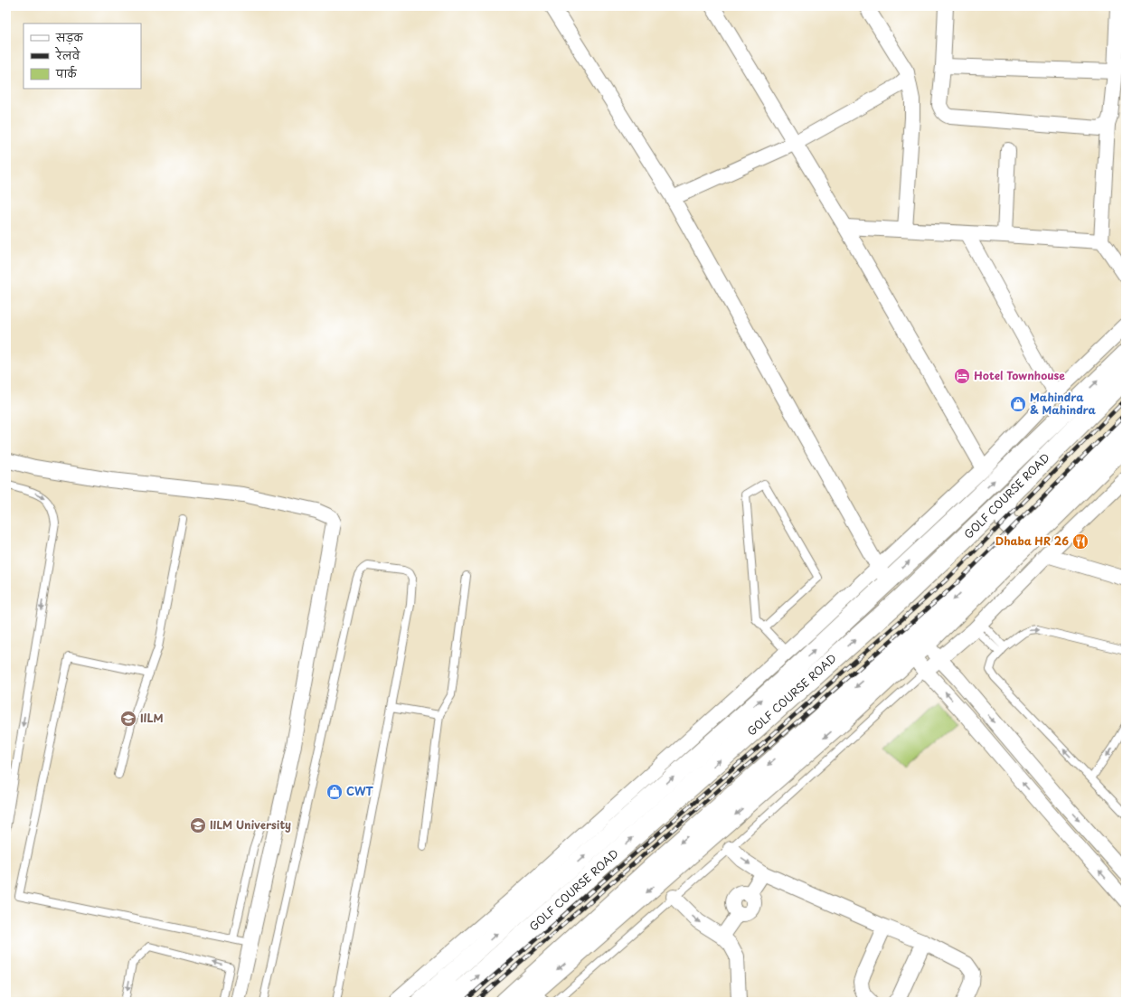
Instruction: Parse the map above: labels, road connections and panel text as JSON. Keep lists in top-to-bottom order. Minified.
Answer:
{"streets":{"main road":["GOLF COURSE ROAD"]},"places":{"hotel":["Hotel Townhouse"],"shop":["Mahindra & Mahindra","CWT"],"restaurant":["Dhaba HR 26"],"school or university":["IILM","IILM University"]},"legend":["सड़क","रेलवे","पार्क"]}
